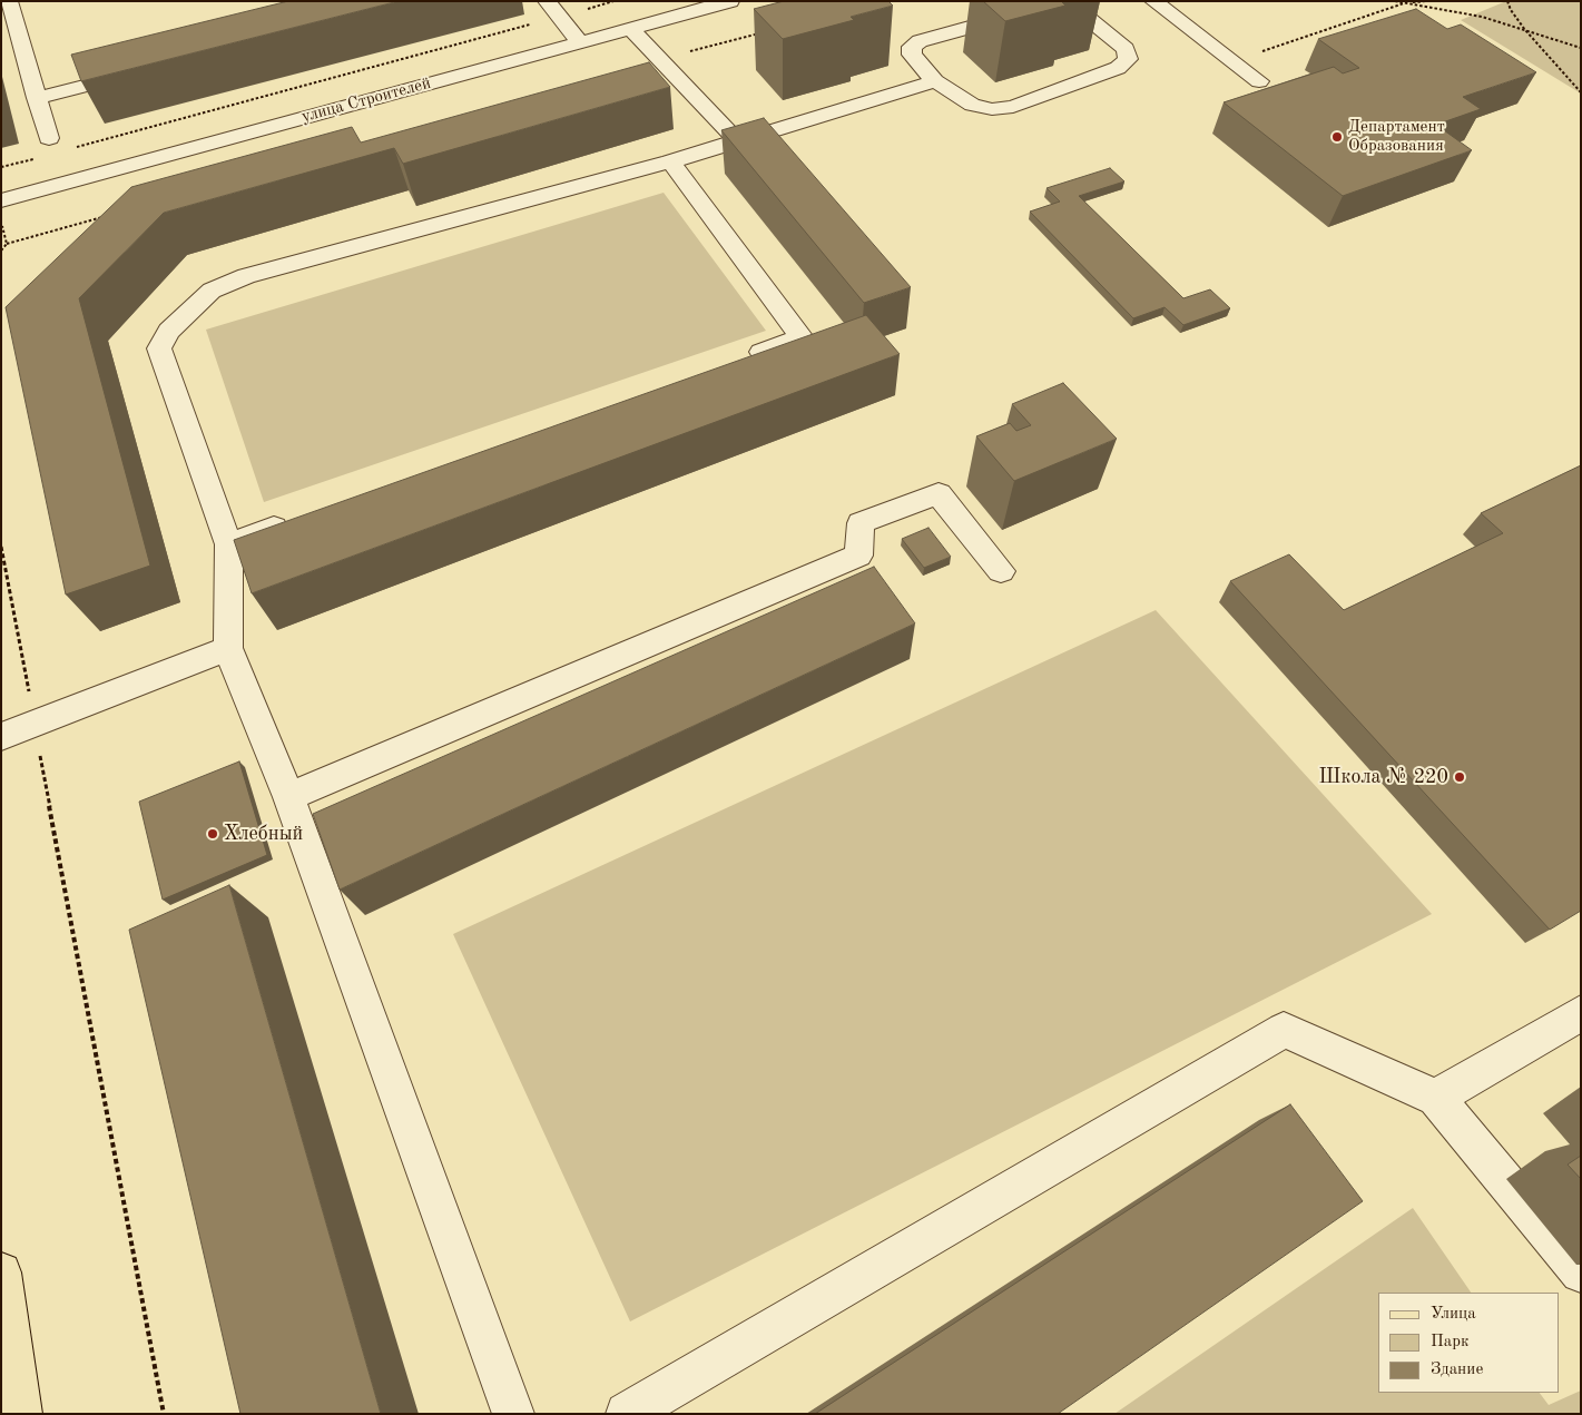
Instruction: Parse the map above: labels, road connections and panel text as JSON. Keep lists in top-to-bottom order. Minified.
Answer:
{"streets":{"street":["улица Строителей"]},"places":["Департамент Образования","Школа № 220","Хлебный"],"legend":["Улица","Парк","Здание"]}
